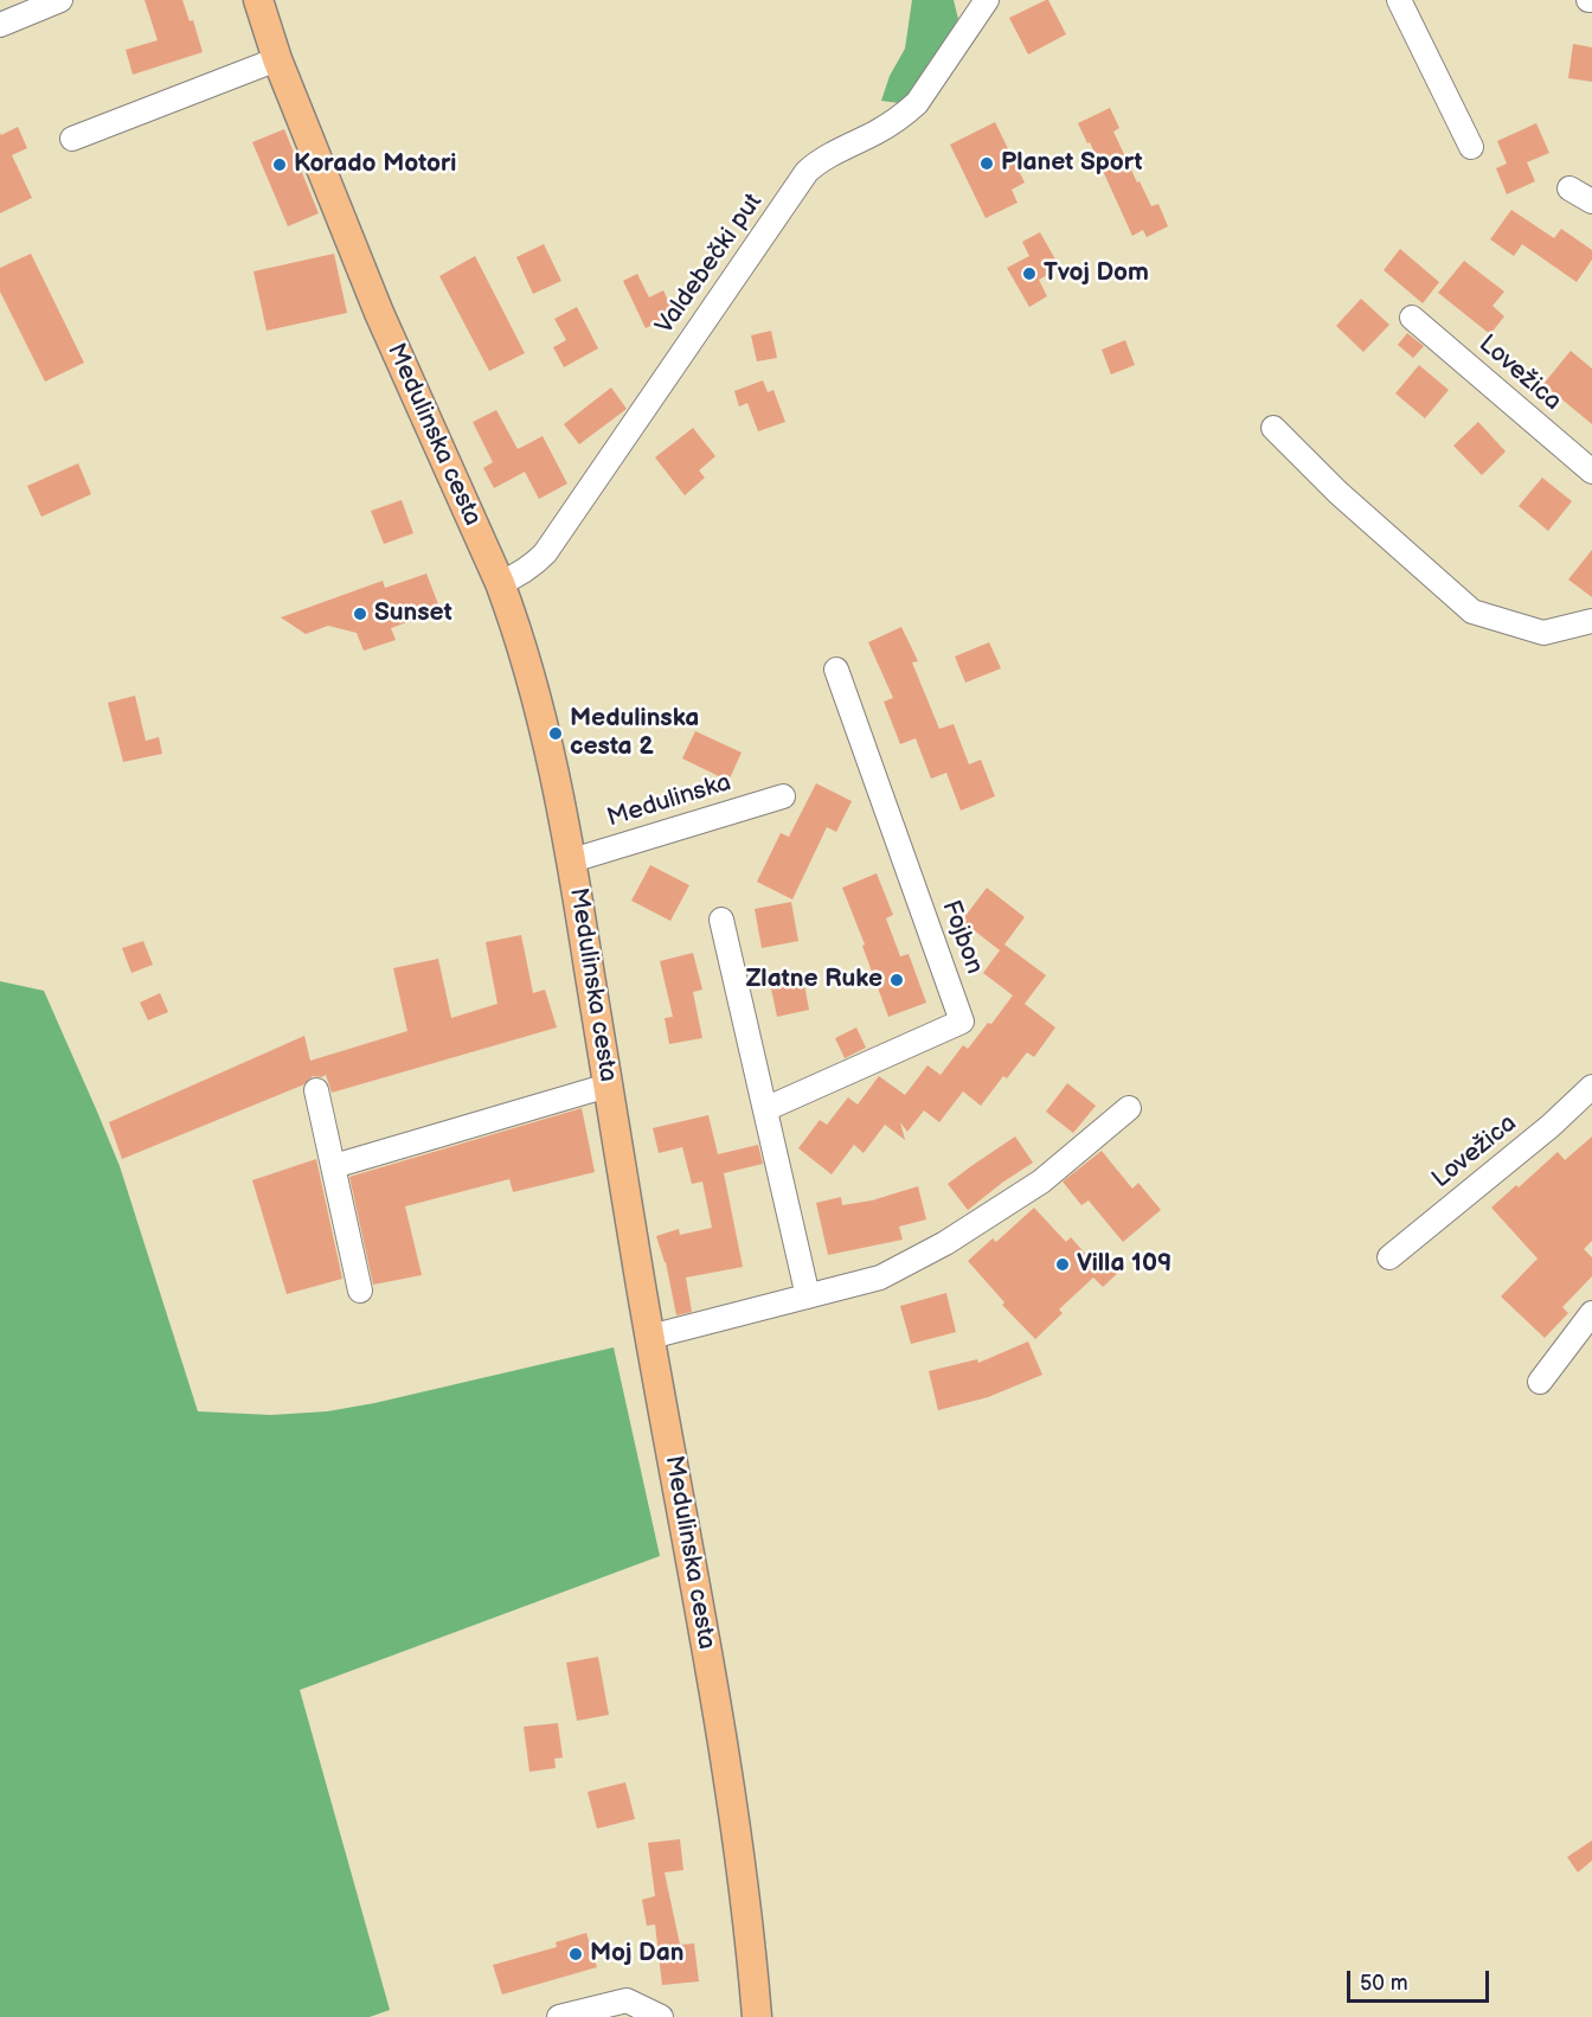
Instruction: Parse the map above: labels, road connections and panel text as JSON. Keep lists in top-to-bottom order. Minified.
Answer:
{"streets":{"main road":["Medulinska cesta"],"street":["Valdebečki put","Lovežica","Medulinska","Fojbon"]},"crossings":[["Valdebečki put","Medulinska cesta"],["Medulinska cesta","Medulinska"]],"places":["Planet Sport","Korado Motori","Tvoj Dom","Sunset","Medulinska cesta 2","Zlatne Ruke","Villa 109","Moj Dan"],"scale_bar":"50 m"}
